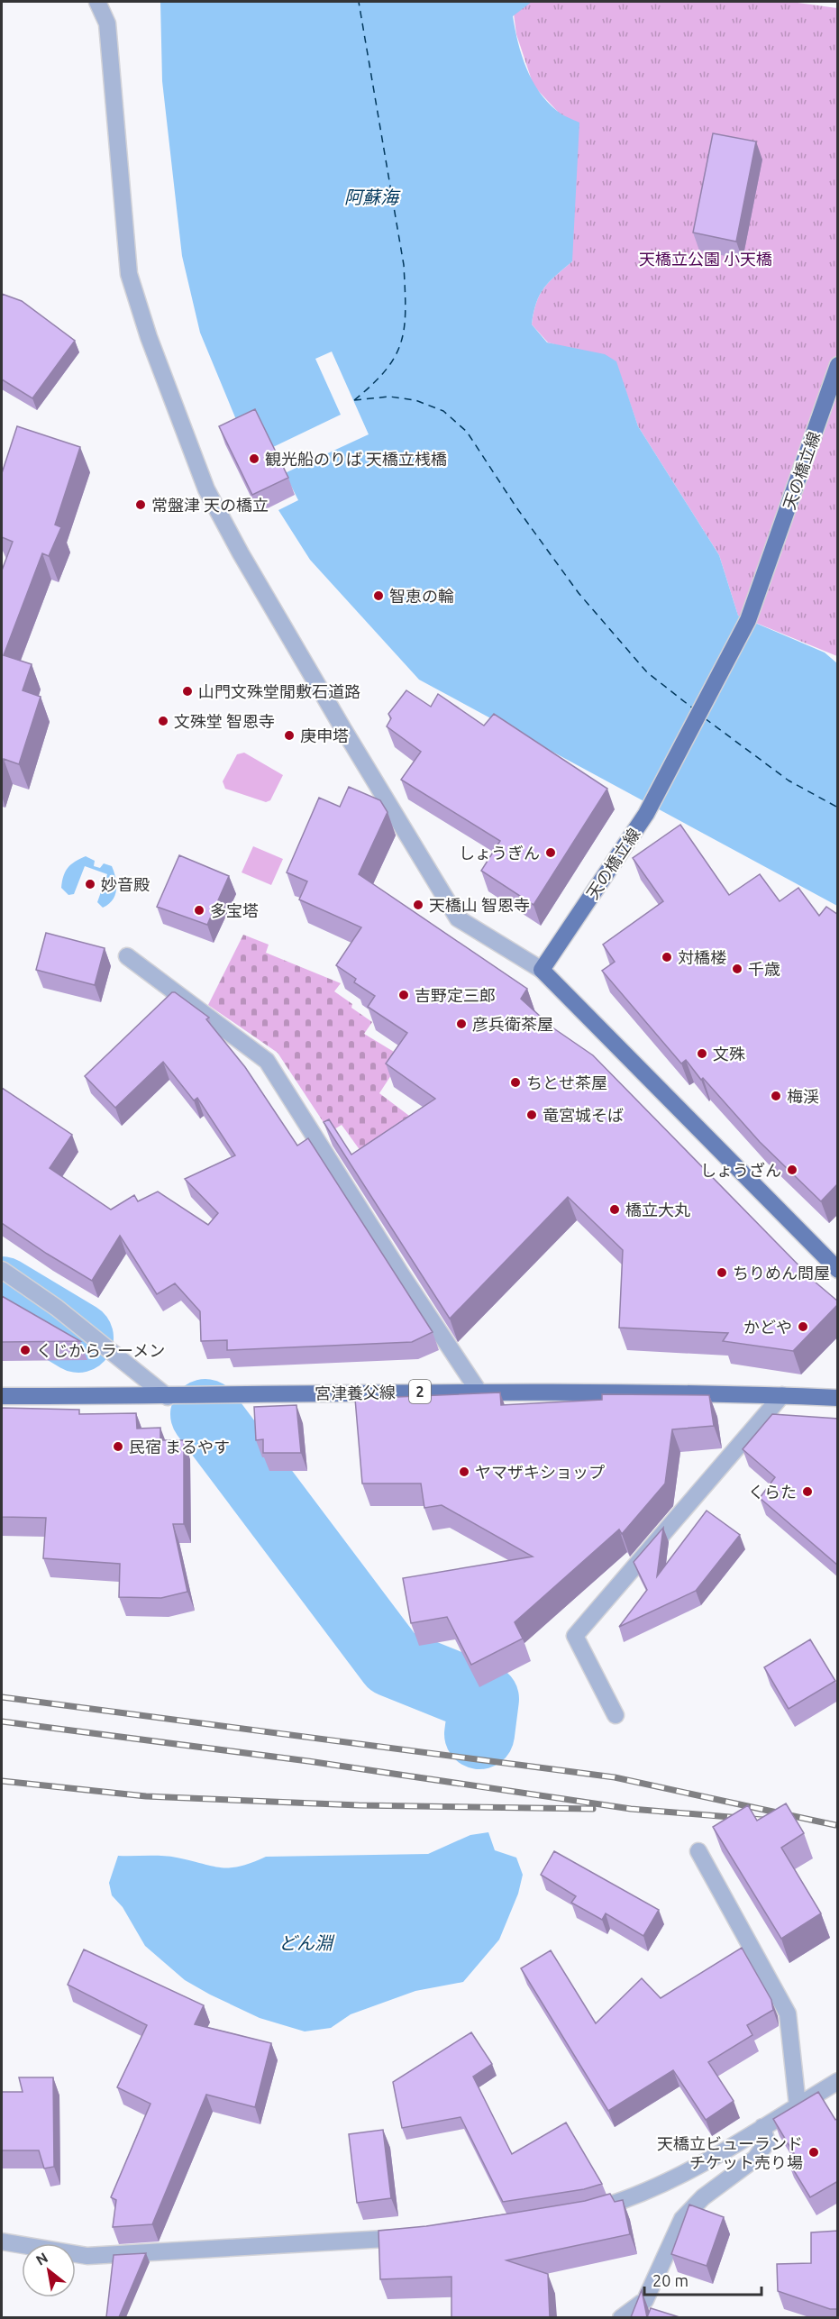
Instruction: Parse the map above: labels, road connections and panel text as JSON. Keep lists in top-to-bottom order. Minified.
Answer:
{"streets":{"main road":["天の橋立線","2","宮津養父線"]},"water":["阿蘇海","どん淵"],"parks":["天橋立公園 小天橋"],"places":["観光船のりば 天橋立桟橋","常盤津 天の橋立","智恵の輪","山門文殊堂閒敷石道路","文殊堂 智恩寺","庚申塔","しょうぎん","妙音殿","天橋山 智恩寺","多宝塔","対橋楼","千歳","吉野定三郎","彦兵衛茶屋","文殊","ちとせ茶屋","梅渓","竜宮城そば","しょうざん","橋立大丸","ちりめん問屋","かどや","くじからラーメン","民宿 まるやす","ヤマザキショップ","くらた","天橋立ビューランド チケット売り場"],"scale_bar":"20 m","north":"top left"}
